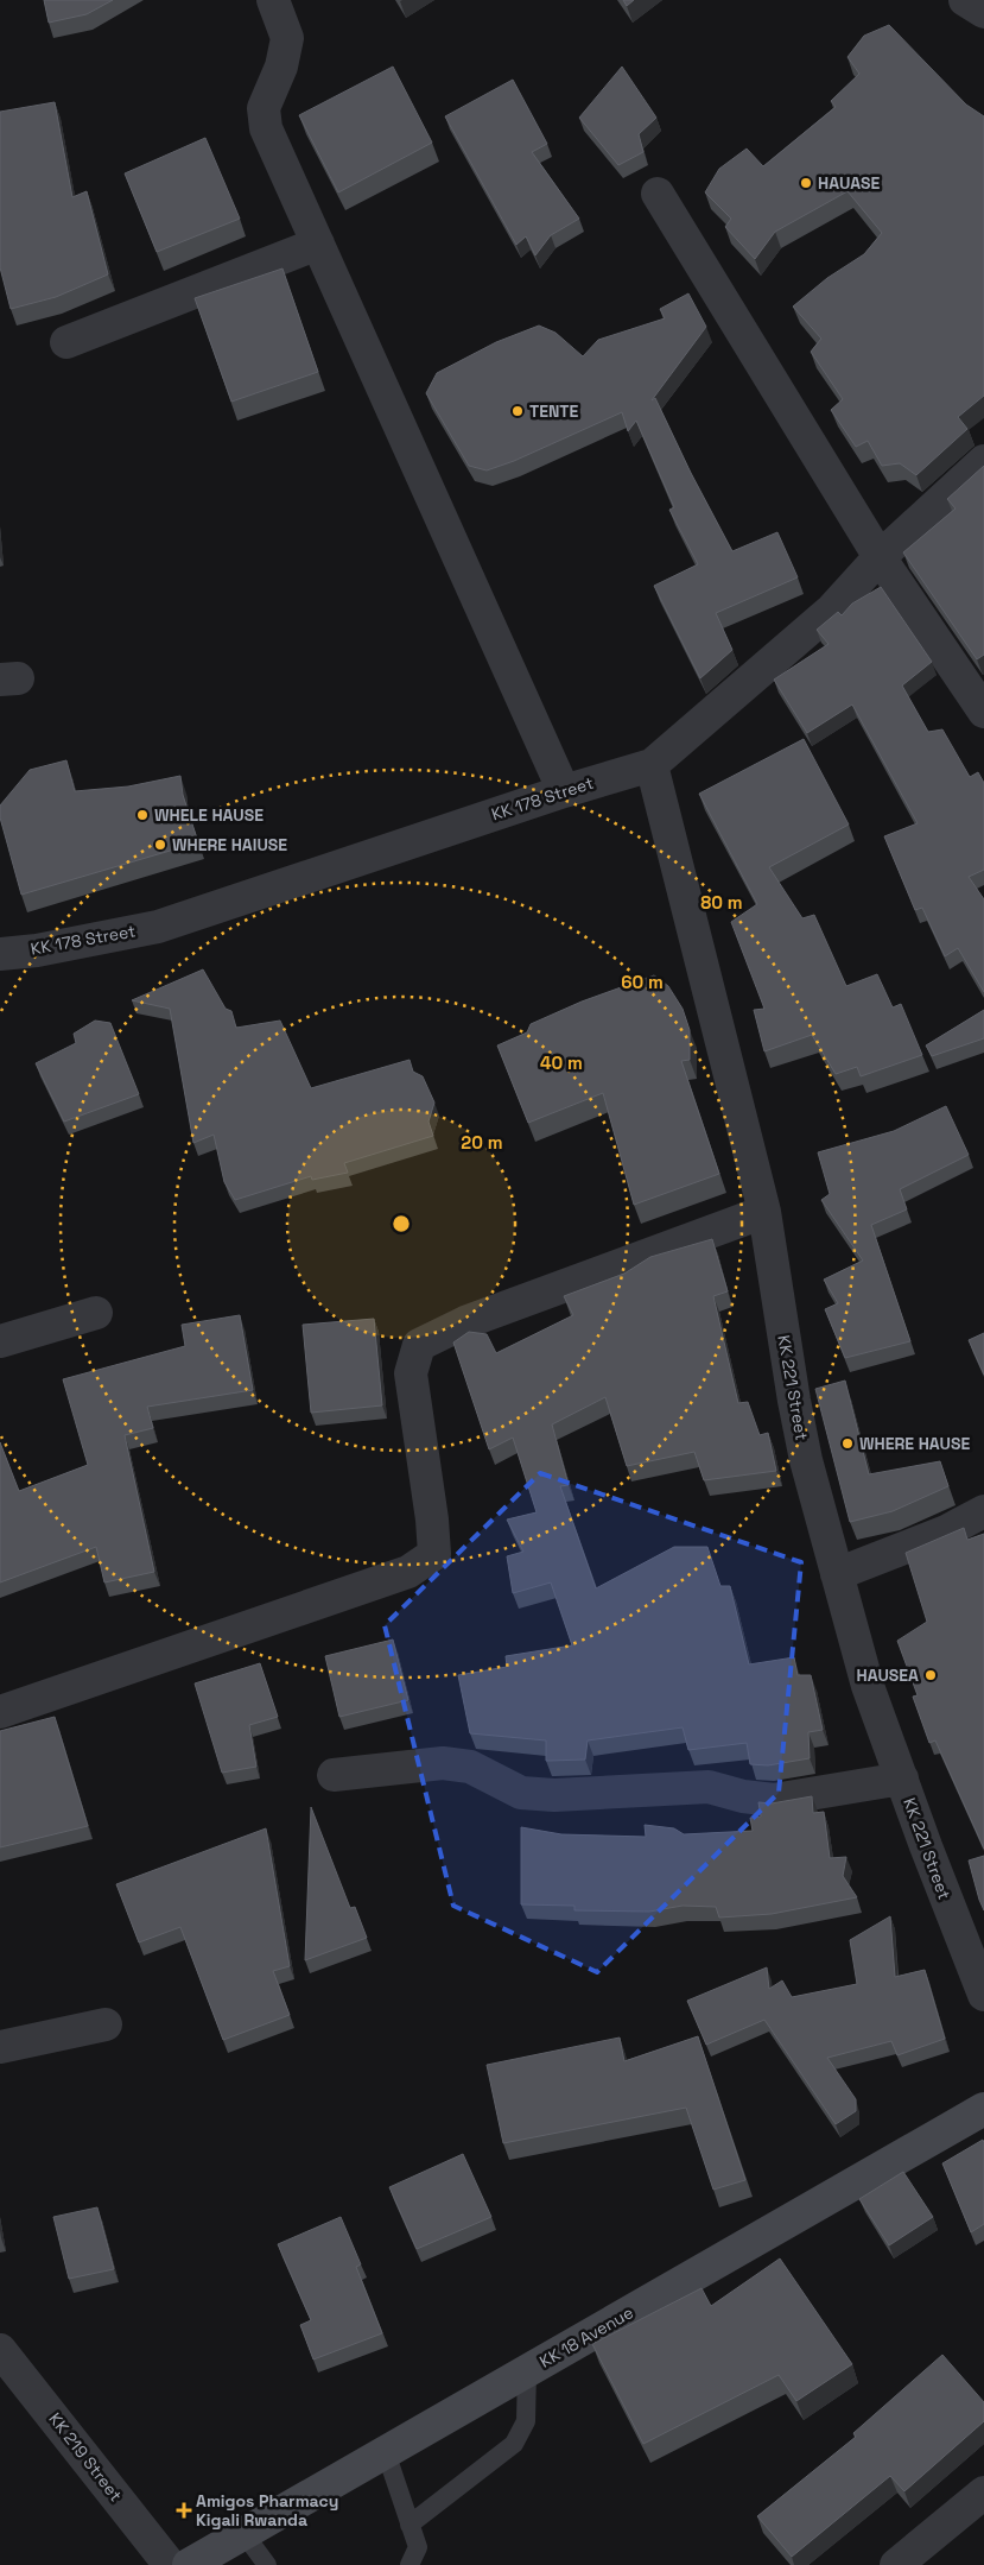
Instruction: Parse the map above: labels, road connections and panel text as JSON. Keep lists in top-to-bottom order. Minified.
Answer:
{"streets":{"main road":["KK 18 Avenue"],"street":["KK 178 Street","KK 221 Street","KK 219 Street"]},"crossings":[["KK 178 Street","KK 221 Street"]],"places":{"other":["HAUASE","TENTE","WHELE HAUSE","WHERE HAIUSE","WHERE HAUSE","HAUSEA"],"health":["Amigos Pharmacy Kigali Rwanda"]},"rings":["80 m","60 m","40 m","20 m"]}
